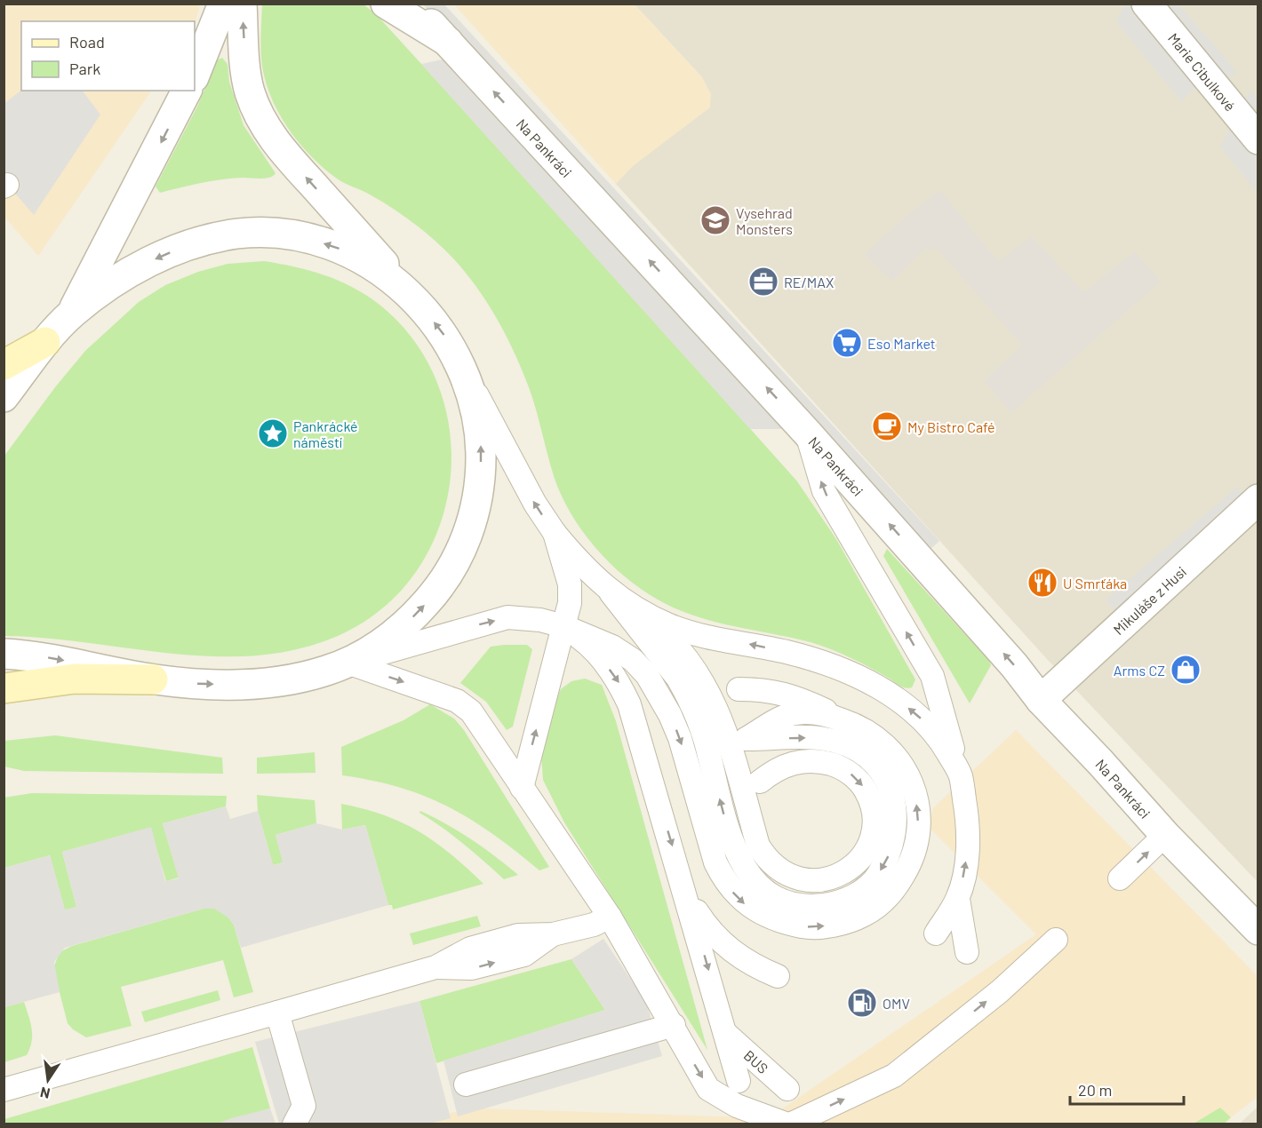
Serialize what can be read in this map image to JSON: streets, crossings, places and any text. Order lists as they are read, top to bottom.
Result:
{
  "streets": {
    "street": ["Marie Cibulkové", "Na Pankráci", "Mikuláše z Husi"],
    "lane": ["BUS"]
  },
  "crossings": [
    ["Na Pankráci", "Mikuláše z Husi"]
  ],
  "one_way": ["Na Pankráci"],
  "places": {
    "school or university": ["Vysehrad Monsters"],
    "office": ["RE/MAX"],
    "supermarket": ["Eso Market"],
    "cafe": ["My Bistro Café"],
    "place": ["Pankrácké náměstí"],
    "restaurant": ["U Smrťáka"],
    "shop": ["Arms CZ"],
    "fuel station": ["OMV"]
  },
  "legend": ["Road", "Park"],
  "scale_bar": "20 m",
  "north": "bottom"
}
